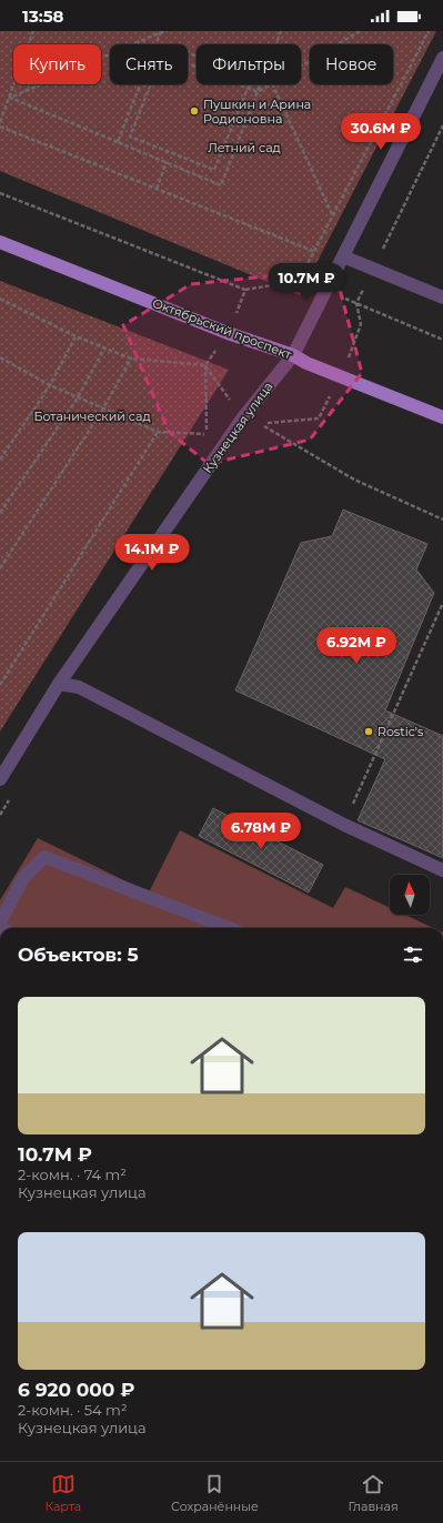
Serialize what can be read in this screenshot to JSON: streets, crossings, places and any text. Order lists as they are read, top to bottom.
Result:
{
  "streets": {
    "main road": ["Октябрьский проспект"],
    "street": ["Кузнецкая улица"]
  },
  "crossings": [
    ["Октябрьский проспект", "Кузнецкая улица"]
  ],
  "parks": ["Летний сад", "Ботанический сад"],
  "places": ["Пушкин и Арина Родионовна", "Rostic's"],
  "north": "top",
  "page": {
    "status": "13:58",
    "chip": [
      "Купить",
      "Снять",
      "Фильтры",
      "Новое"
    ],
    "price": [
      "30.6M ₽",
      "10.7M ₽",
      "14.1M ₽",
      "6.92M ₽",
      "6.78M ₽"
    ],
    "heading": "Объектов: 5",
    "list": [
      {
        "name": "10.7M ₽",
        "note": "2-комн. · 74 m² · Кузнецкая улица"
      },
      {
        "name": "6 920 000 ₽",
        "note": "2-комн. · 54 m² · Кузнецкая улица"
      }
    ],
    "tabs": ["Карта", "Сохранённые", "Главная"]
  }
}
